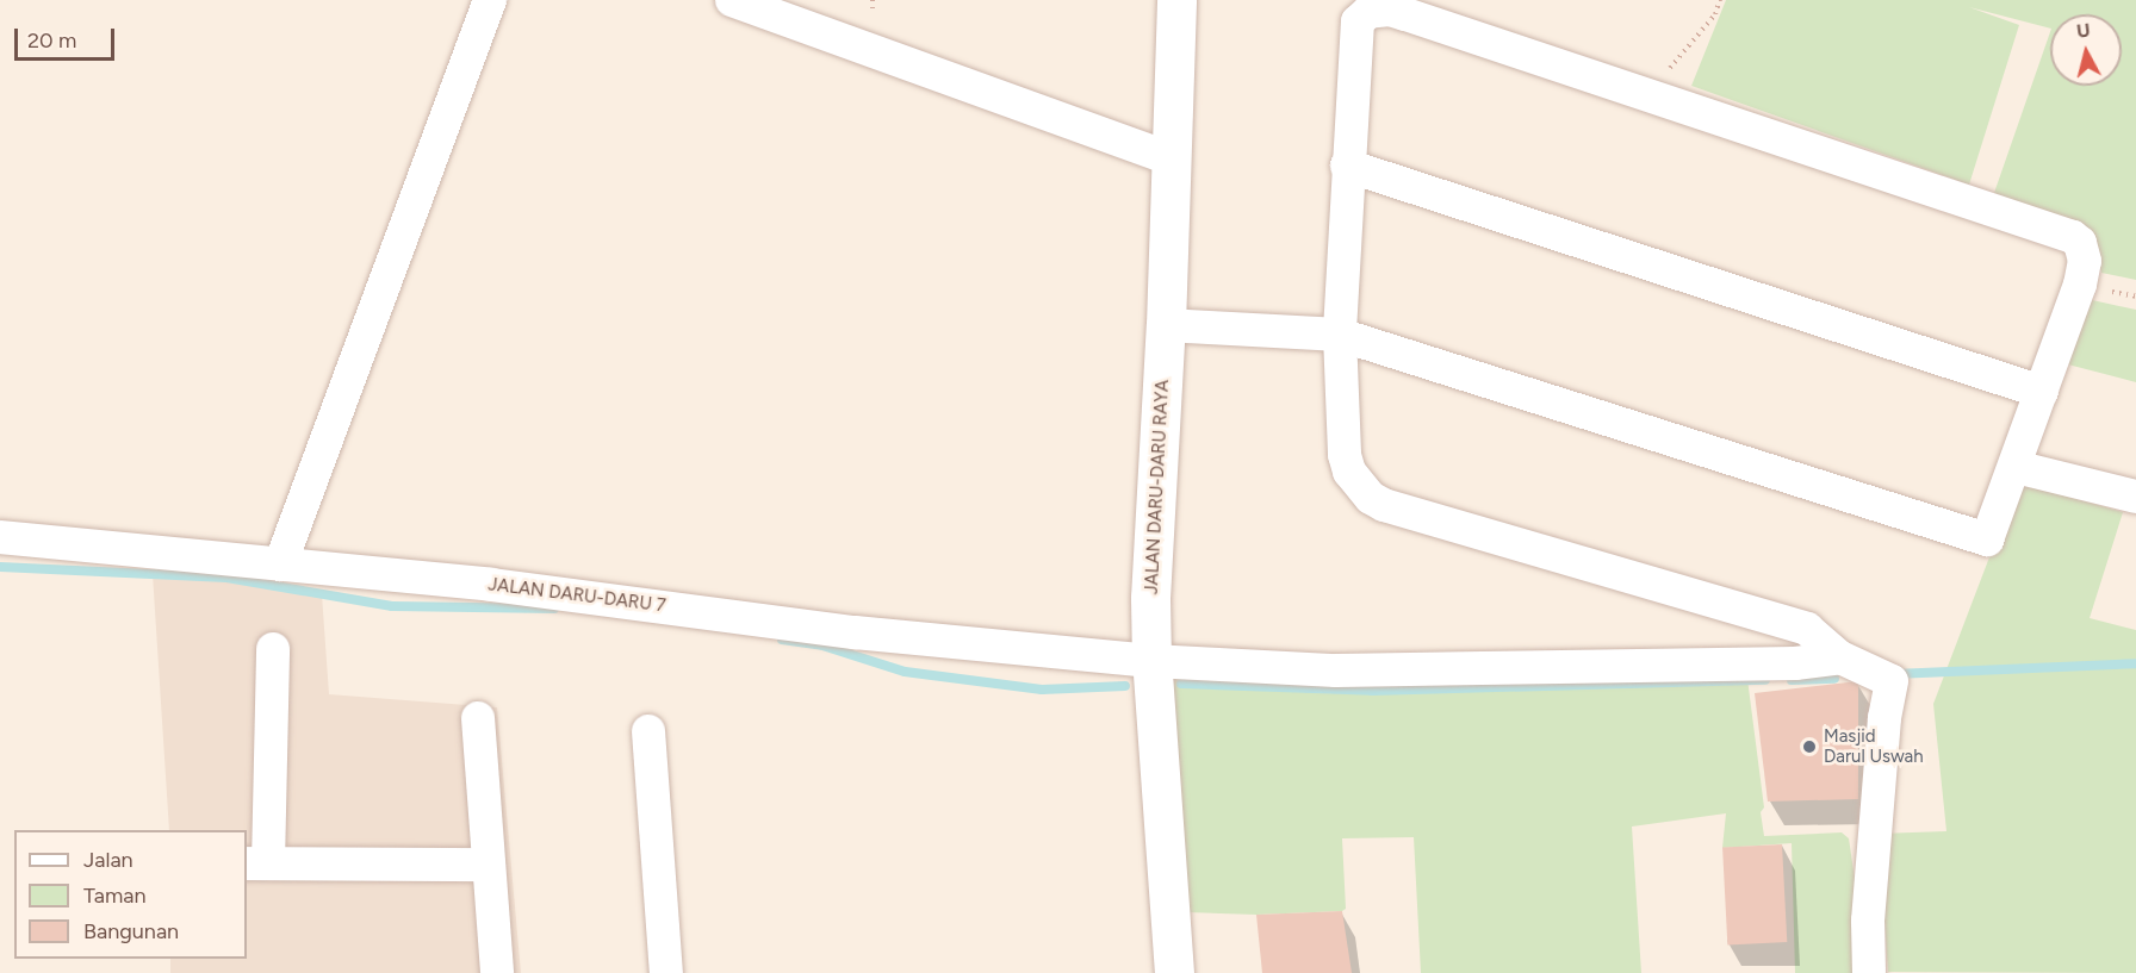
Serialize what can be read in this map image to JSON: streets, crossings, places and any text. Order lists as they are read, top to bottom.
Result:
{
  "streets": {
    "main road": ["JALAN DARU-DARU RAYA"],
    "street": ["JALAN DARU-DARU 7"]
  },
  "crossings": [
    ["JALAN DARU-DARU RAYA", "JALAN DARU-DARU 7"]
  ],
  "places": ["Masjid Darul Uswah"],
  "legend": ["Jalan", "Taman", "Bangunan"],
  "scale_bar": "20 m",
  "north": "top"
}
